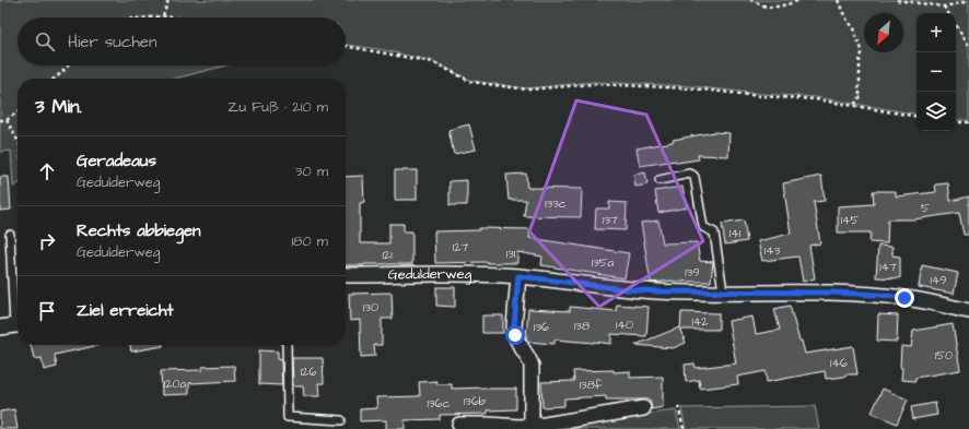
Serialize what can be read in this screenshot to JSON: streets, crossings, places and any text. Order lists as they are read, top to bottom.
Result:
{
  "streets": {
    "street": ["Gedulderweg"]
  },
  "house_numbers": [
    "133c",
    "5",
    "137",
    "145",
    "141",
    "127",
    "143",
    "131",
    "121",
    "135a",
    "147",
    "139",
    "149",
    "130",
    "142",
    "140",
    "138",
    "136",
    "150",
    "146",
    "126",
    "120a",
    "138f",
    "136b",
    "136c"
  ],
  "north": "bottom left",
  "page": {
    "map_buttons": ["+", "−"],
    "search": "Hier suchen",
    "heading": ["3 Min.", "Zu Fuß · 210 m"],
    "list": [
      ["Geradeaus", "Gedulderweg", "30 m"],
      ["Rechts abbiegen", "Gedulderweg", "180 m"],
      "Ziel erreicht"
    ]
  }
}
